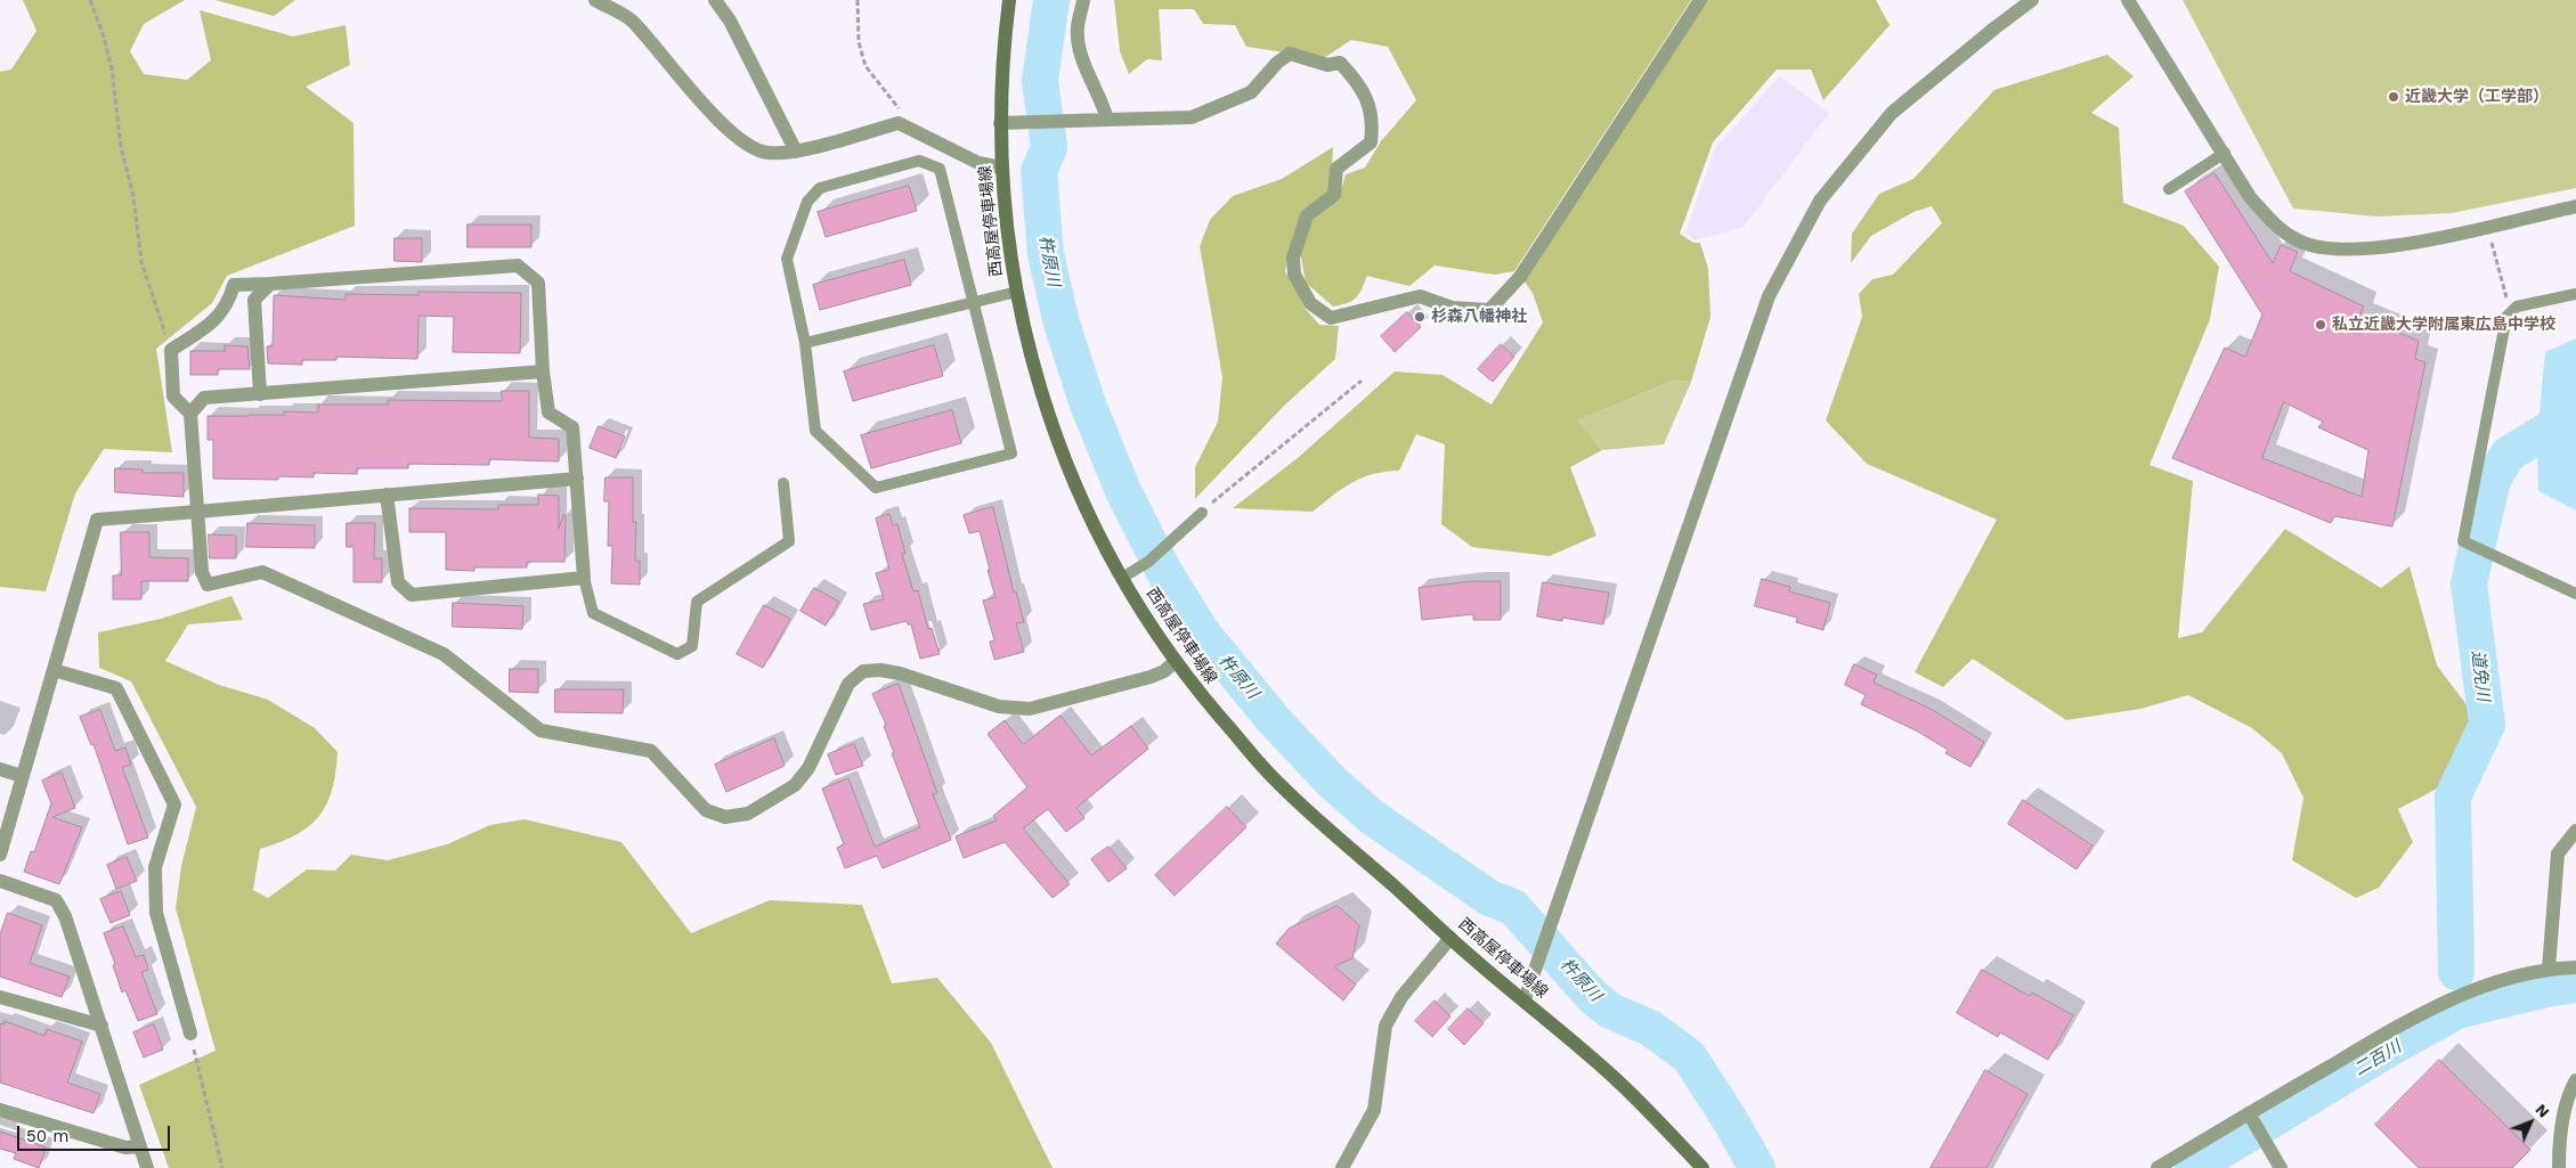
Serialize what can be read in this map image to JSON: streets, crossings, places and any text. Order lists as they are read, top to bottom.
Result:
{
  "streets": {
    "main road": ["西高屋停車場線"]
  },
  "water": ["杵原川", "道免川", "二百川"],
  "places": ["近畿大学（工学部）", "杉森八幡神社", "私立近畿大学附属東広島中学校"],
  "scale_bar": "50 m",
  "north": "top right"
}
